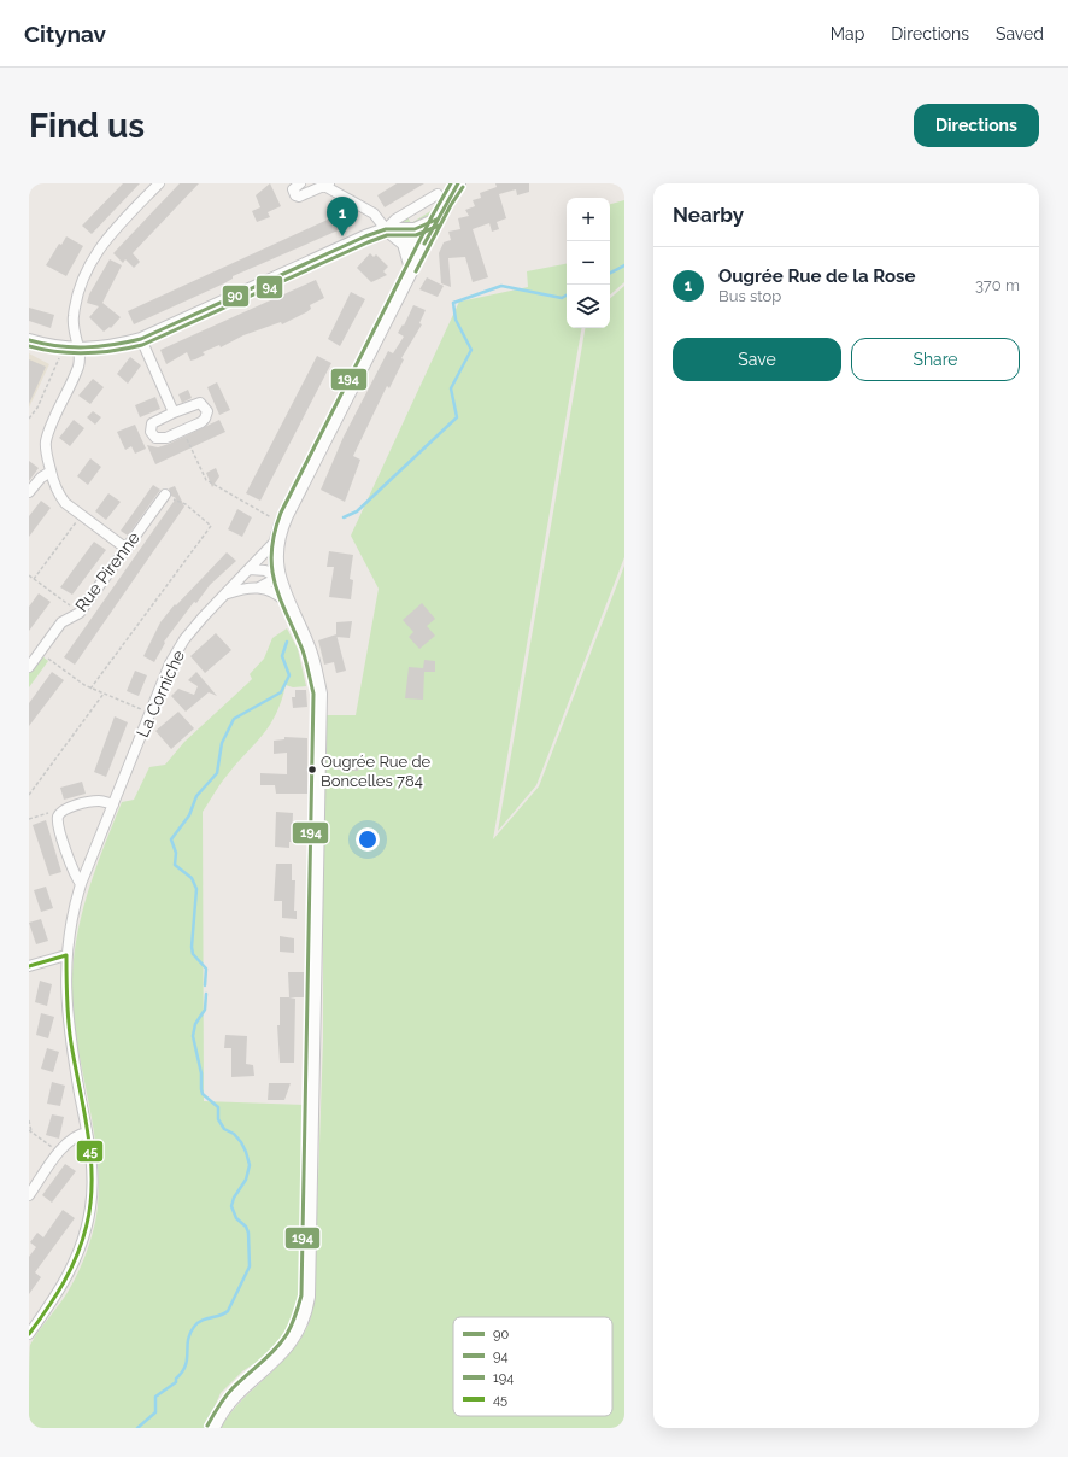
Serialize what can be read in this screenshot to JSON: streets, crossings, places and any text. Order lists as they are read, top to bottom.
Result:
{
  "streets": {
    "street": ["Rue Pirenne", "La Corniche"]
  },
  "places": ["Ougrée Rue de Boncelles 784"],
  "lines": [
    "transit line 90",
    "transit line 194",
    "transit line 94",
    "transit line 45"
  ],
  "legend": [
    "90",
    "94",
    "194",
    "45"
  ],
  "page": {
    "header": "Citynav",
    "nav": ["Map", "Directions", "Saved"],
    "buttons": [
      "Directions",
      ["Save", "Share"]
    ],
    "title": "Find us",
    "heading": "Nearby",
    "pins": "1",
    "map_buttons": ["+", "−"],
    "list": [
      {
        "mark": "1",
        "name": "Ougrée Rue de la Rose",
        "note": "Bus stop",
        "value": "370 m"
      }
    ]
  }
}
